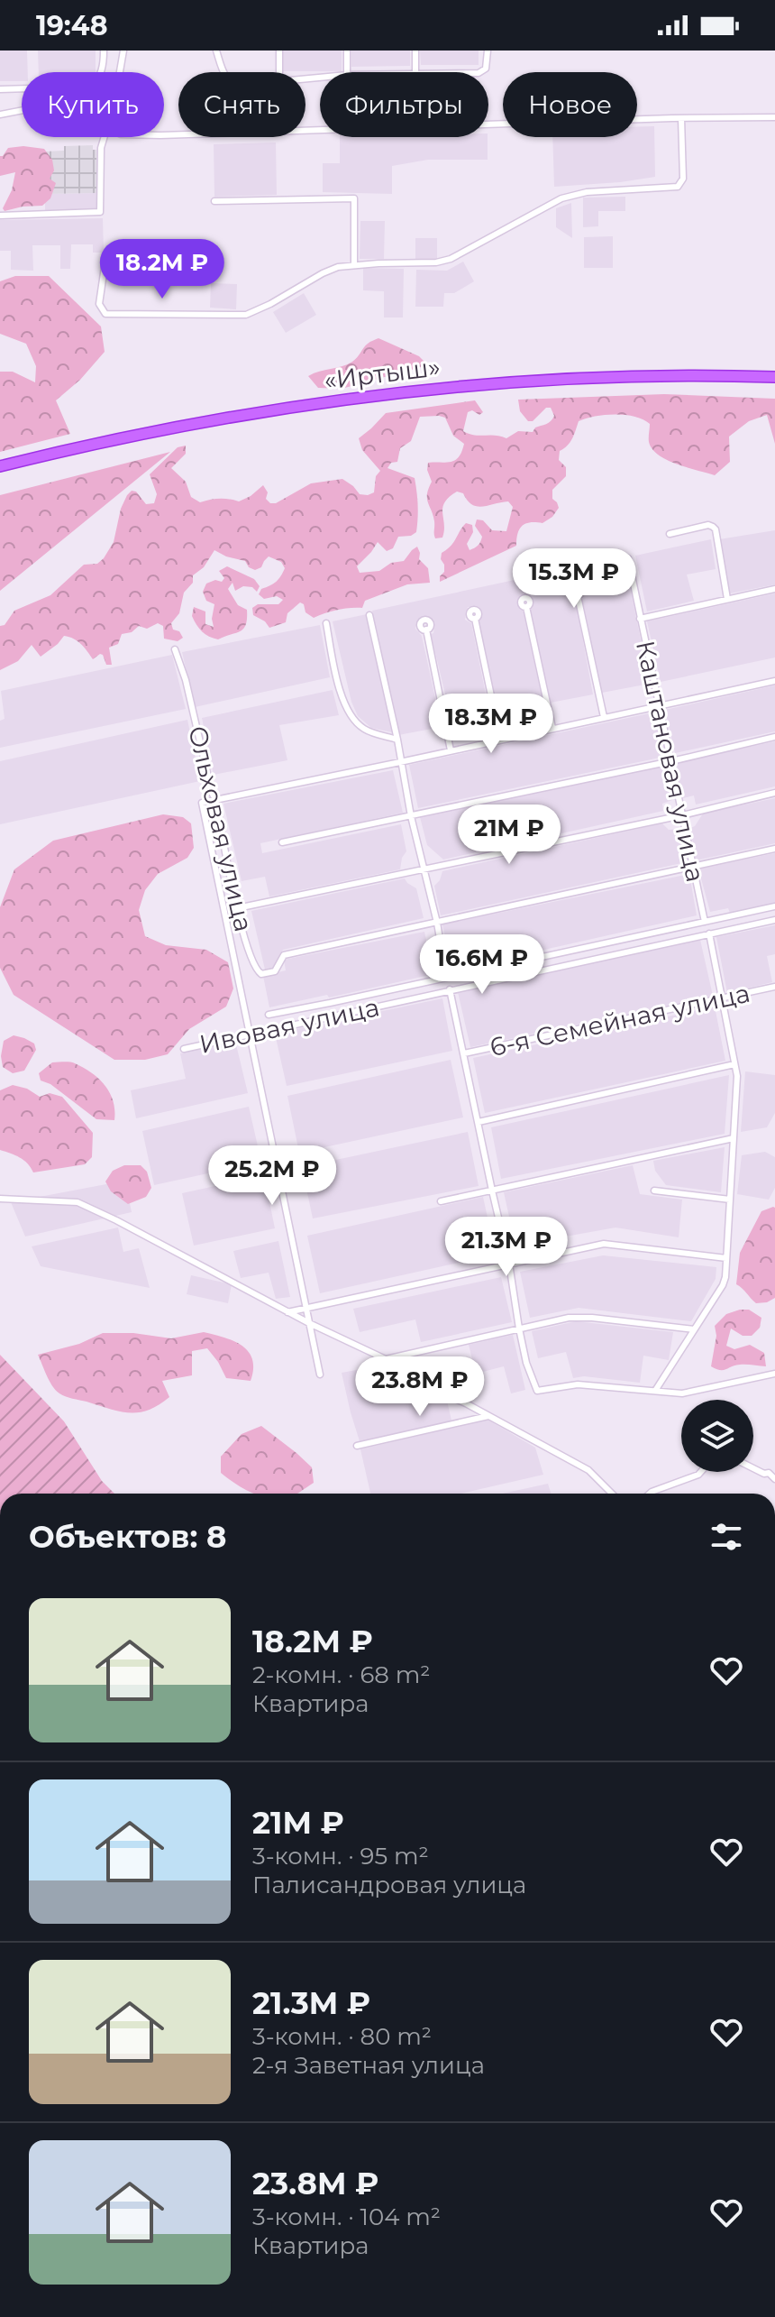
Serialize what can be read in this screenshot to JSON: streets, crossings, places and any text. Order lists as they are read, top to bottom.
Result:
{
  "streets": {
    "highway": ["«Иртыш»"],
    "street": [
      "Каштановая улица",
      "Ольховая улица",
      "6-я Семейная улица",
      "Ивовая улица"
    ]
  },
  "crossings": [
    ["Каштановая улица", "Ивовая улица"]
  ],
  "page": {
    "status": "19:48",
    "chip": [
      "Купить",
      "Снять",
      "Фильтры",
      "Новое"
    ],
    "price": [
      "18.2M ₽",
      "15.3M ₽",
      "18.3M ₽",
      "21M ₽",
      "16.6M ₽",
      "25.2M ₽",
      "21.3M ₽",
      "23.8M ₽"
    ],
    "heading": "Объектов: 8",
    "list": [
      {
        "name": "18.2M ₽",
        "note": "2-комн. · 68 m² · Квартира"
      },
      {
        "name": "21M ₽",
        "note": "3-комн. · 95 m² · Палисандровая улица"
      },
      {
        "name": "21.3M ₽",
        "note": "3-комн. · 80 m² · 2-я Заветная улица"
      },
      {
        "name": "23.8M ₽",
        "note": "3-комн. · 104 m² · Квартира"
      }
    ]
  }
}
